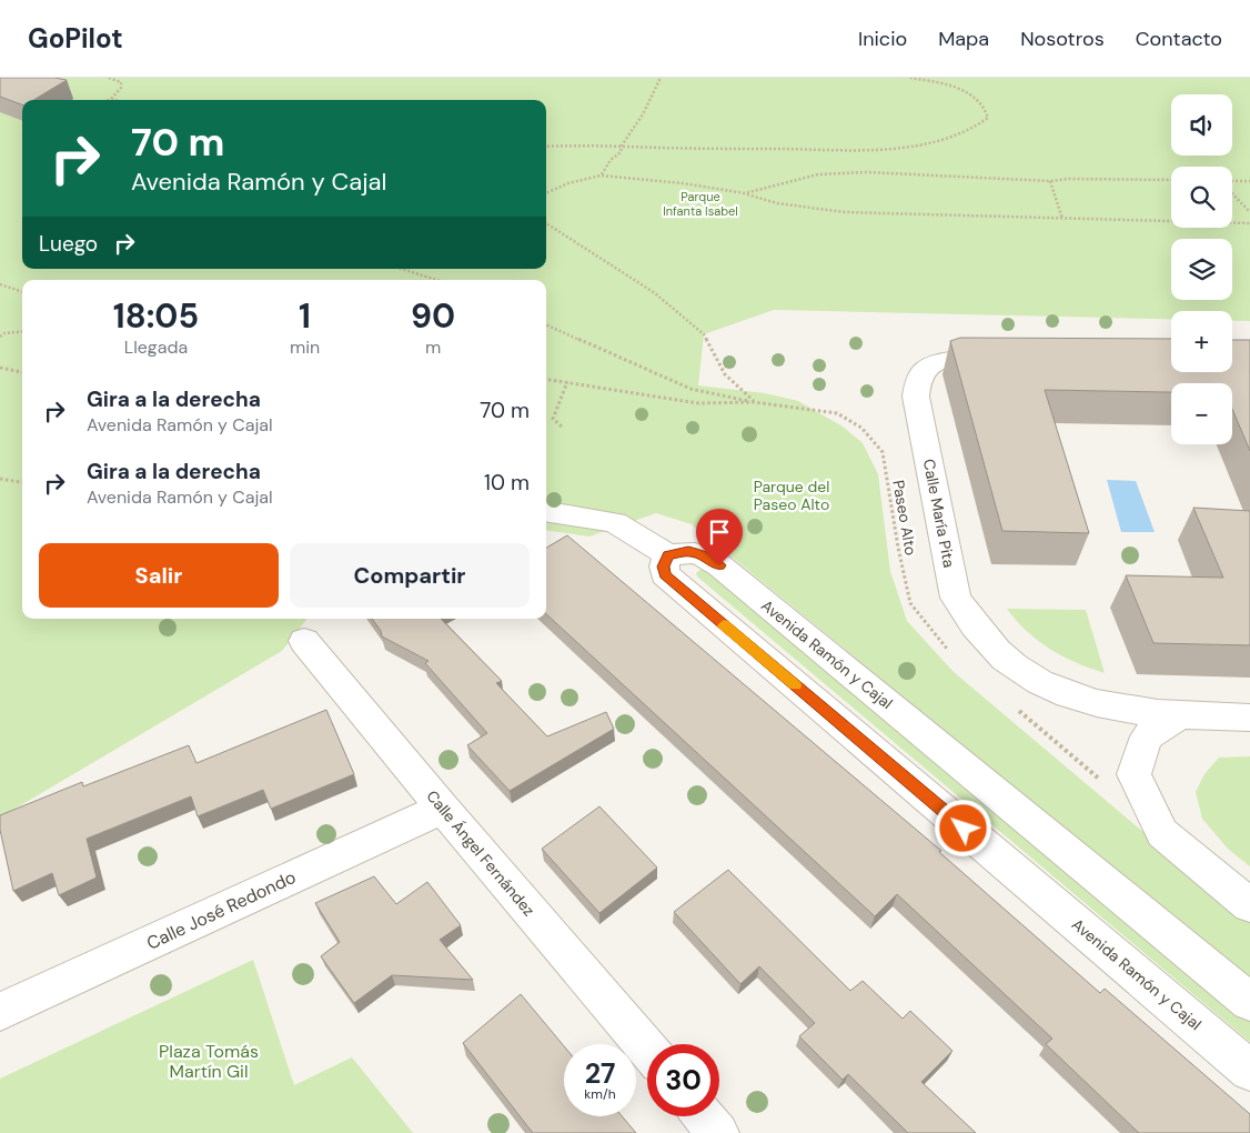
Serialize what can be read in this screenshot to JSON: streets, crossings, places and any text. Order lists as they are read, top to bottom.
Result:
{
  "streets": {
    "street": [
      "Calle María Pita",
      "Avenida Ramón y Cajal",
      "Calle Ángel Fernández",
      "Calle José Redondo"
    ],
    "path": ["Paseo Alto"]
  },
  "crossings": [
    ["Calle Ángel Fernández", "Calle José Redondo"]
  ],
  "parks": ["Parque Infanta Isabel", "Parque del Paseo Alto", "Plaza Tomás Martín Gil"],
  "page": {
    "header": "GoPilot",
    "nav": [
      "Inicio",
      "Mapa",
      "Nosotros",
      "Contacto"
    ],
    "map_buttons": ["+", "−"],
    "turn": ["70 m", "Avenida Ramón y Cajal"],
    "then": "Luego",
    "eta": [
      "18:05",
      "Llegada",
      "1",
      "min",
      "90",
      "m"
    ],
    "list": [
      {
        "name": "Gira a la derecha",
        "note": "Avenida Ramón y Cajal",
        "value": "70 m"
      },
      {
        "name": "Gira a la derecha",
        "note": "Avenida Ramón y Cajal",
        "value": "10 m"
      }
    ],
    "buttons": ["Salir", "Compartir"],
    "speed": "27 km/h",
    "limit": "30"
  }
}
